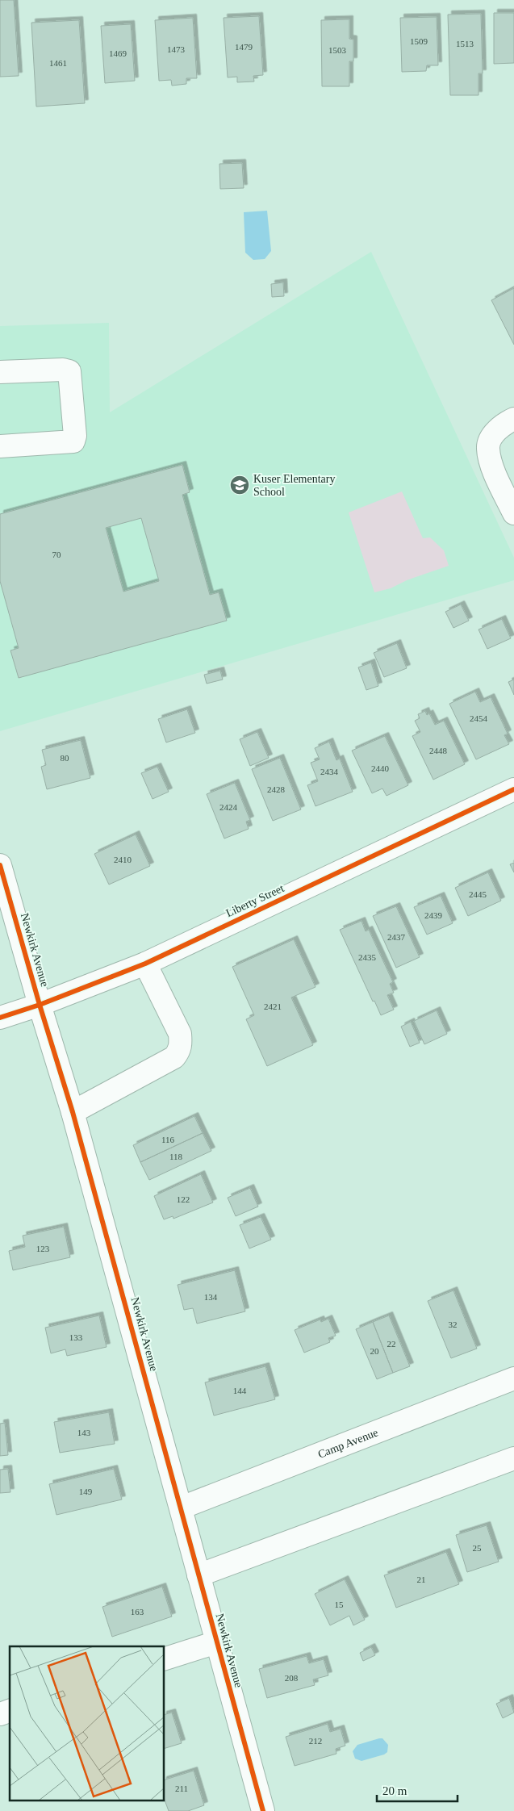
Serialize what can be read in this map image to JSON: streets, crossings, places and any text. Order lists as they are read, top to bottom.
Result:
{
  "streets": {
    "street": ["Liberty Street", "Newkirk Avenue", "Camp Avenue"]
  },
  "crossings": [
    ["Liberty Street", "Newkirk Avenue"],
    ["Newkirk Avenue", "Camp Avenue"]
  ],
  "places": {
    "school or university": ["Kuser Elementary School"]
  },
  "house_numbers": [
    "1509",
    "1513",
    "1479",
    "1473",
    "1503",
    "1469",
    "1461",
    "70",
    "2454",
    "2448",
    "80",
    "2440",
    "2434",
    "2428",
    "2424",
    "2410",
    "2445",
    "2439",
    "2437",
    "2435",
    "2421",
    "116",
    "118",
    "122",
    "123",
    "134",
    "32",
    "133",
    "22",
    "20",
    "144",
    "143",
    "149",
    "25",
    "21",
    "15",
    "163",
    "208",
    "212",
    "211"
  ],
  "scale_bar": "20 m"
}
